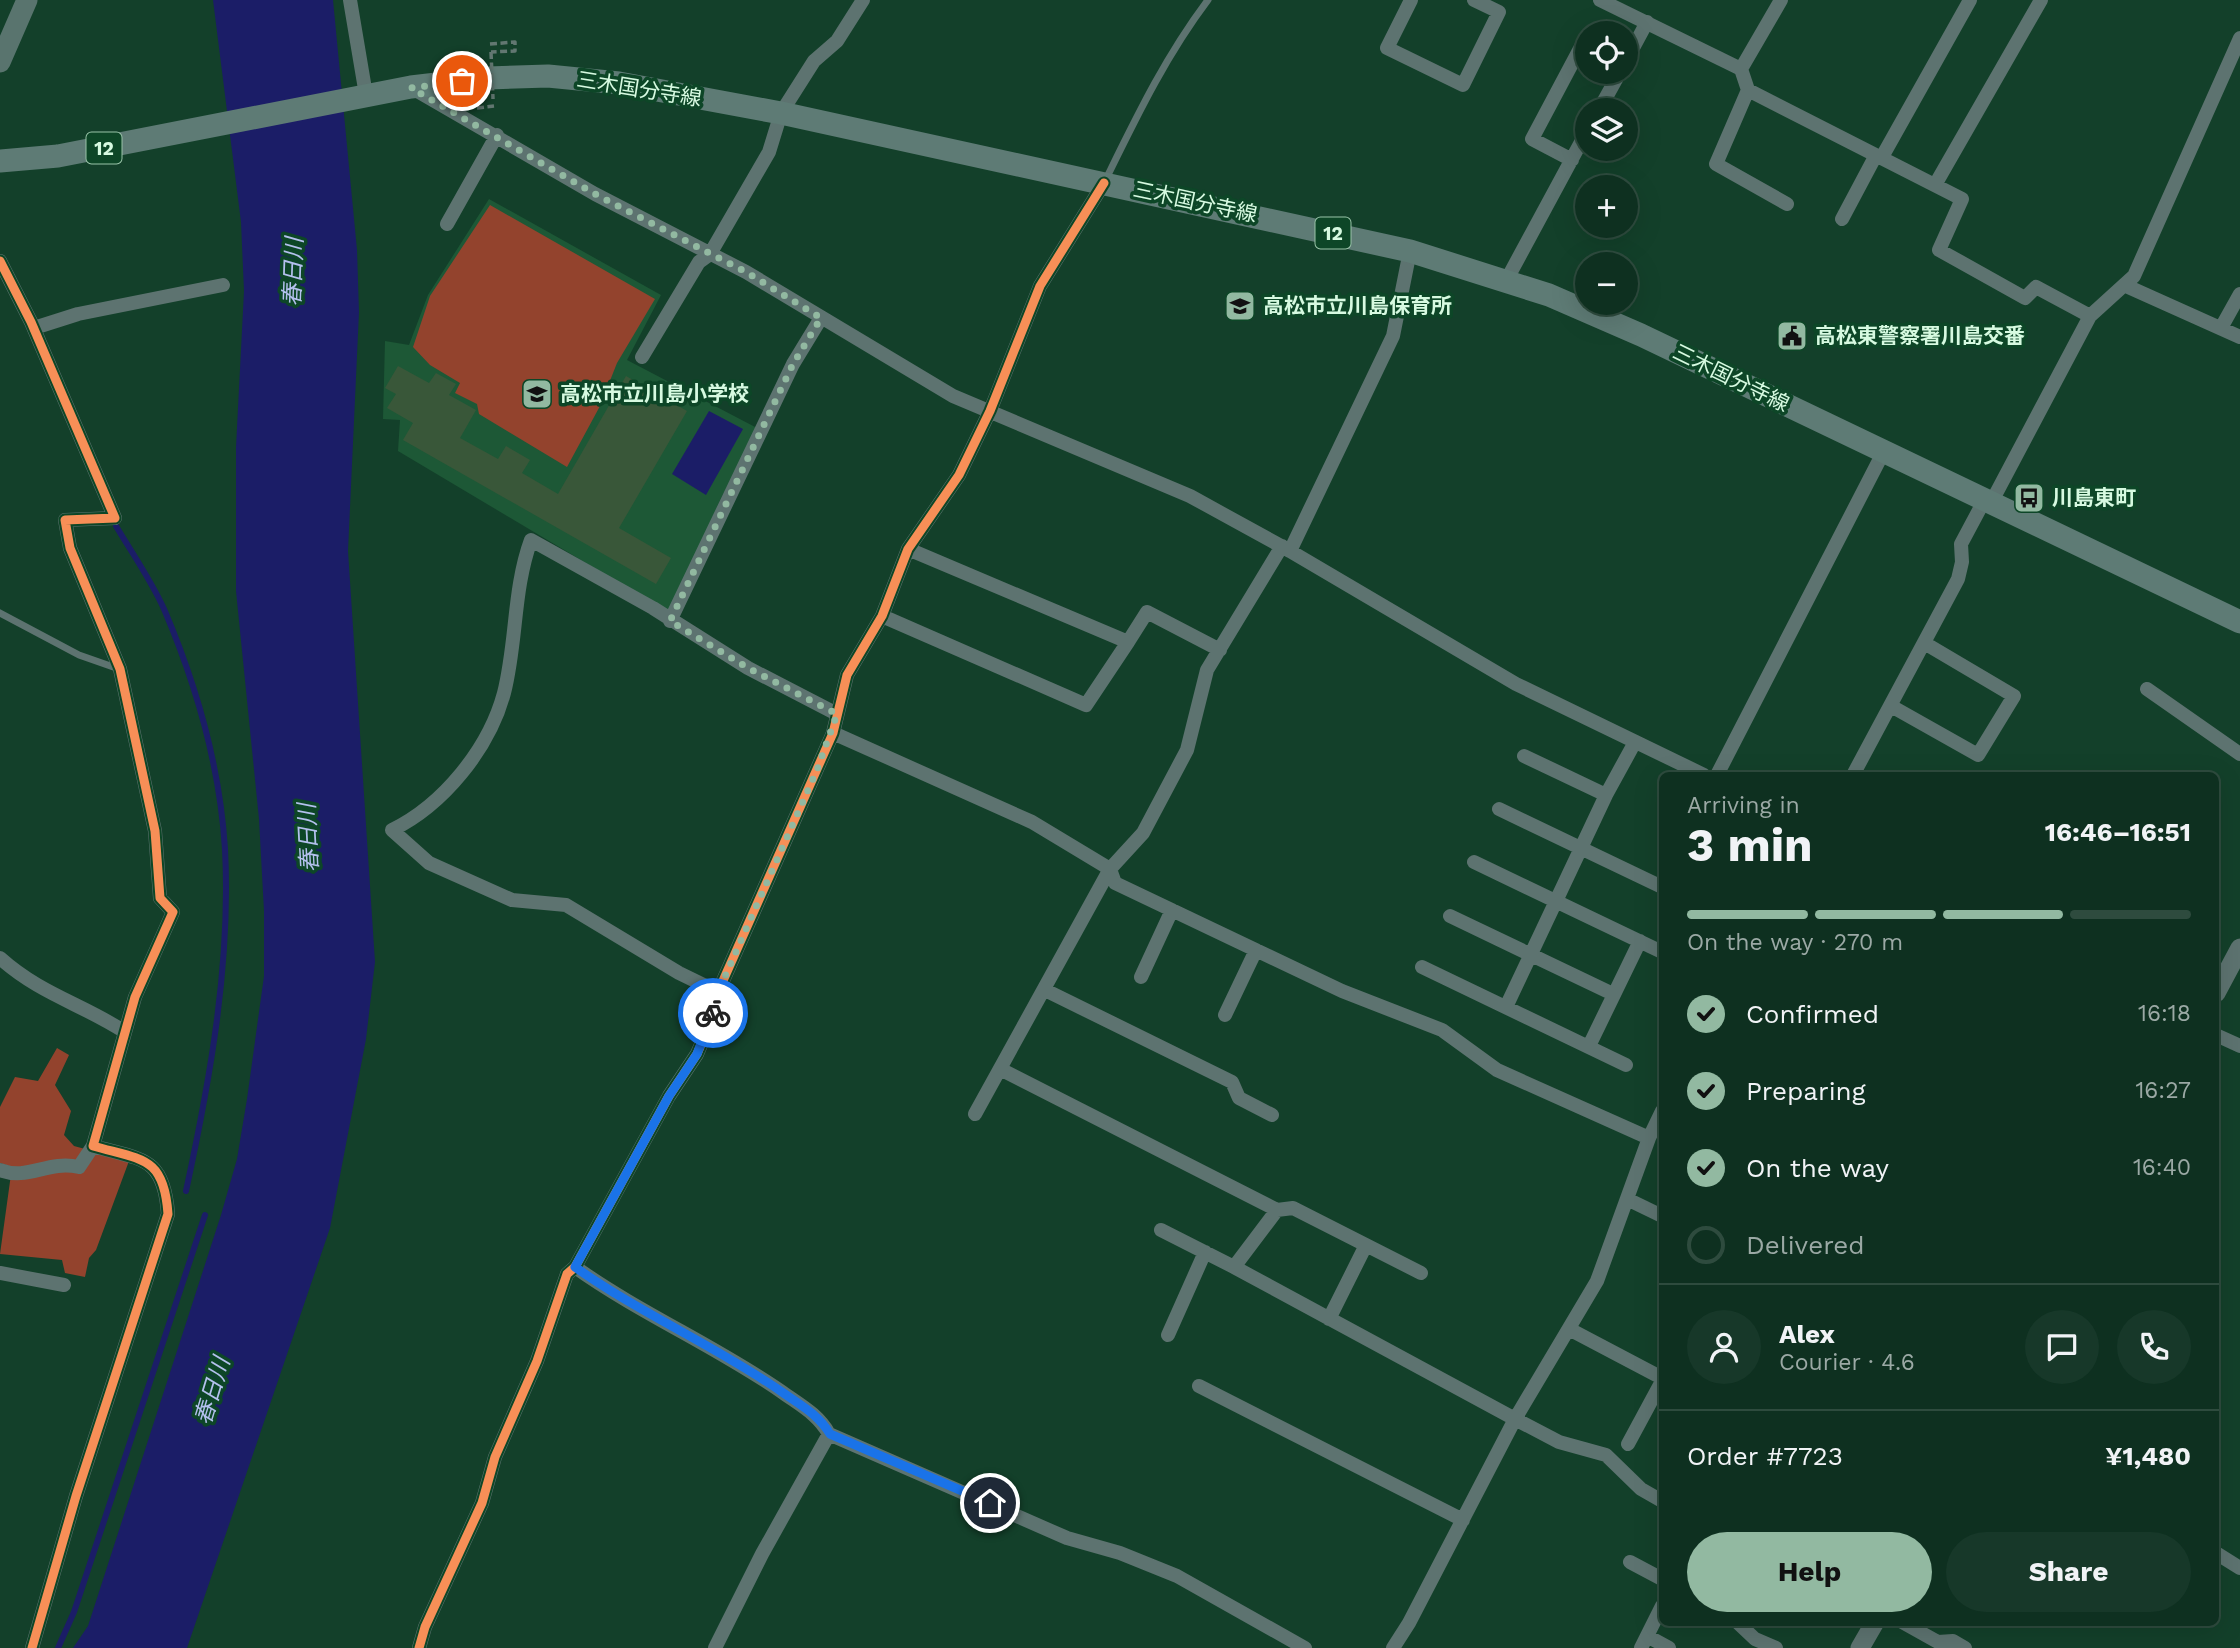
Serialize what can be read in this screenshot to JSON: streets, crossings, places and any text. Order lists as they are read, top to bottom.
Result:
{
  "streets": {
    "main road": ["三木国分寺線", "12"]
  },
  "water": ["春日川"],
  "places": {
    "school or university": ["高松市立川島保育所", "高松市立川島小学校"],
    "public building": ["高松東警察署川島交番"],
    "bus stop": ["川島東町"]
  },
  "page": {
    "map_buttons": ["+", "−"],
    "heading": ["3 min", "Arriving in", "16:46–16:51"],
    "panel": [
      "Alex",
      "Courier · 4.6",
      "Order #7723",
      "¥1,480"
    ],
    "bar": "On the way · 270 m",
    "list": [
      ["Confirmed", "16:18"],
      ["Preparing", "16:27"],
      ["On the way", "16:40"],
      "Delivered"
    ],
    "buttons": ["Help", "Share"]
  }
}
